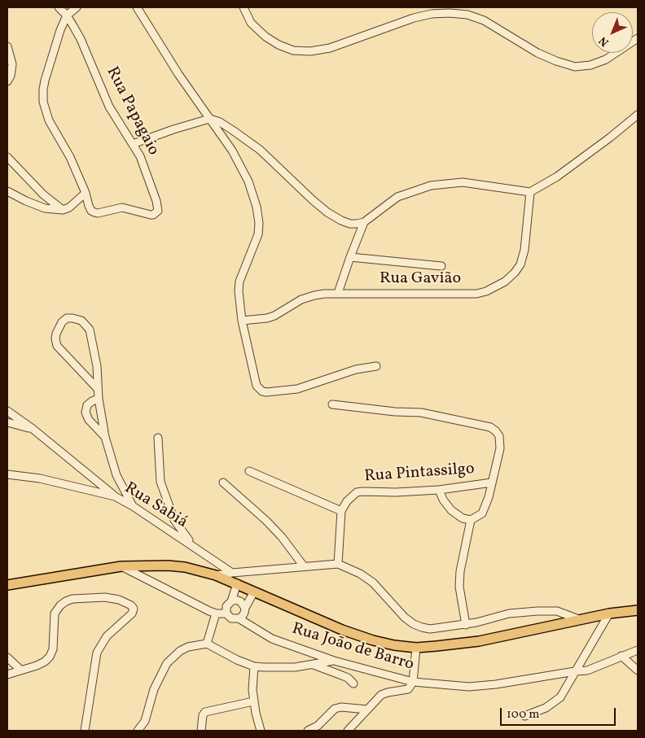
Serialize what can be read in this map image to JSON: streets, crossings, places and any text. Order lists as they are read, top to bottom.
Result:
{
  "streets": {
    "street": [
      "Rua Papagaio",
      "Rua Gavião",
      "Rua Pintassilgo",
      "Rua Sabiá",
      "Rua João de Barro"
    ]
  },
  "scale_bar": "100 m",
  "north": "bottom left"
}
